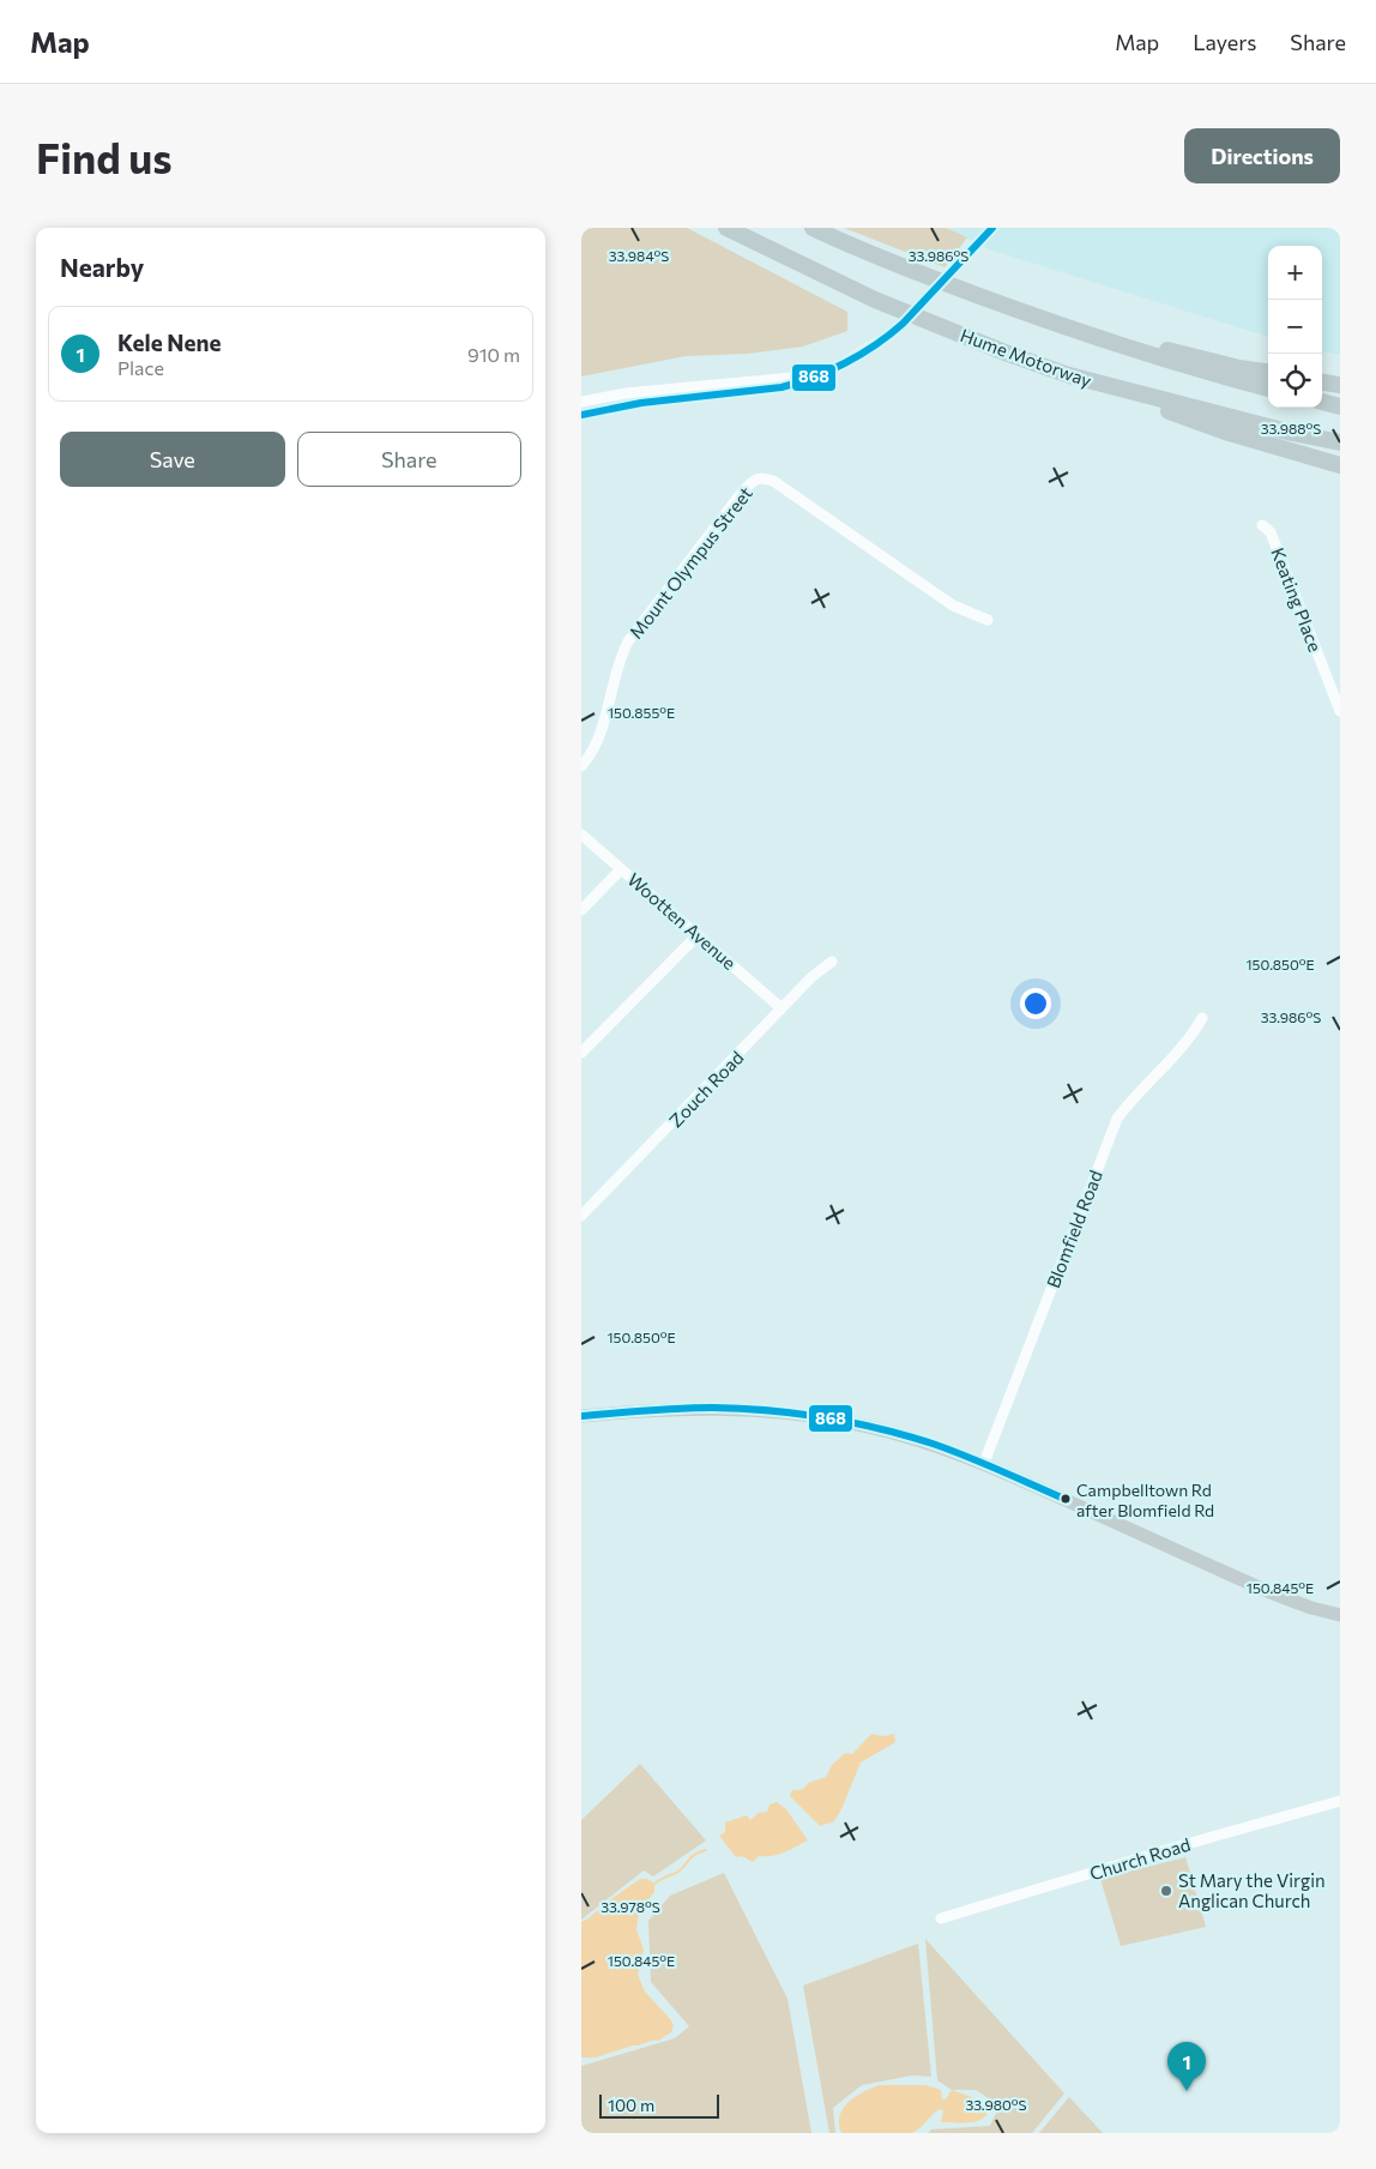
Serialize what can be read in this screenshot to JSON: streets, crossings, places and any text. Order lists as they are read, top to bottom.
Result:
{
  "streets": {
    "highway": ["Hume Motorway"],
    "street": [
      "Mount Olympus Street",
      "Keating Place",
      "Wootten Avenue",
      "Zouch Road",
      "Blomfield Road",
      "Church Road"
    ]
  },
  "crossings": [
    ["Wootten Avenue", "Zouch Road"]
  ],
  "places": ["Campbelltown Rd after Blomfield Rd", "St Mary the Virgin Anglican Church"],
  "lines": ["transit line 868"],
  "scale_bar": "100 m",
  "page": {
    "header": "Map",
    "nav": ["Map", "Layers", "Share"],
    "buttons": [
      "Directions",
      ["Save", "Share"]
    ],
    "title": "Find us",
    "heading": "Nearby",
    "map_buttons": ["+", "−"],
    "list": [
      {
        "mark": "1",
        "name": "Kele Nene",
        "note": "Place",
        "value": "910 m"
      }
    ],
    "pins": "1",
    "scale": "100 m"
  },
  "coordinates": [
    "33.984°S",
    "33.986°S",
    "33.988°S",
    "150.855°E",
    "150.850°E",
    "150.845°E",
    "33.978°S",
    "33.980°S"
  ]
}
